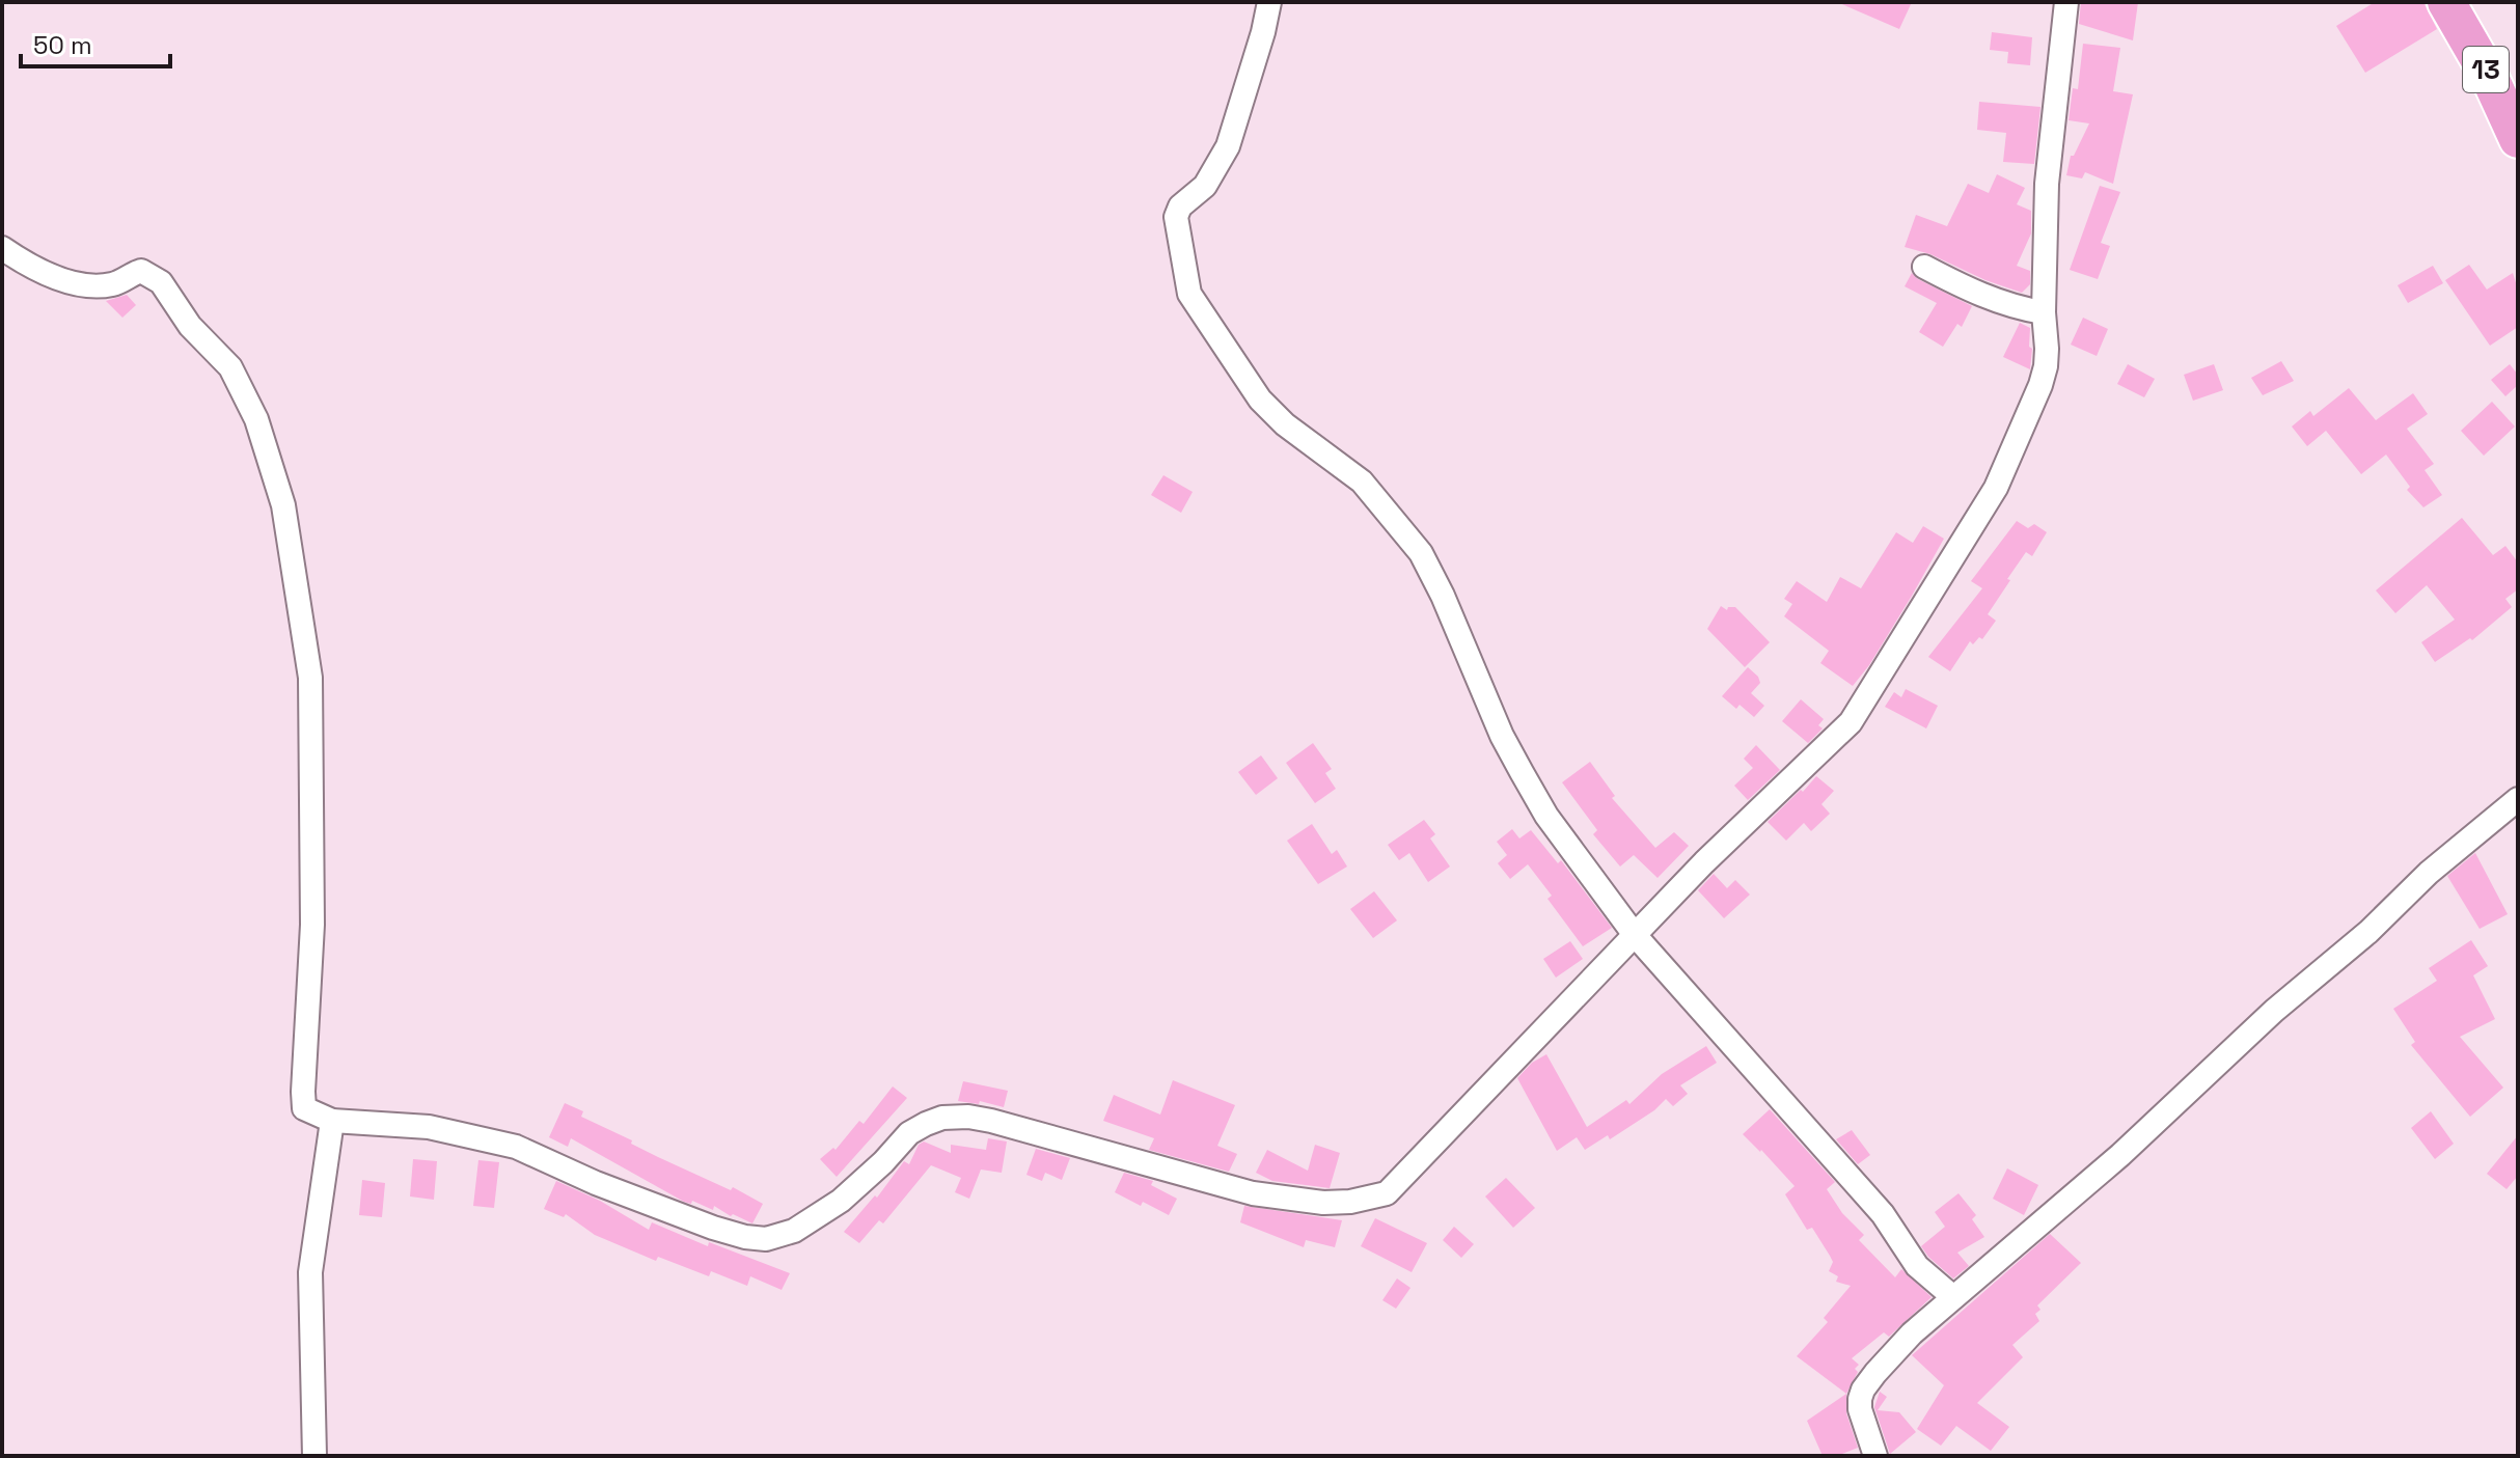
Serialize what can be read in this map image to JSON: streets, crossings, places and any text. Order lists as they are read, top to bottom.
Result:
{
  "streets": {
    "highway": ["13"]
  },
  "scale_bar": "50 m"
}
